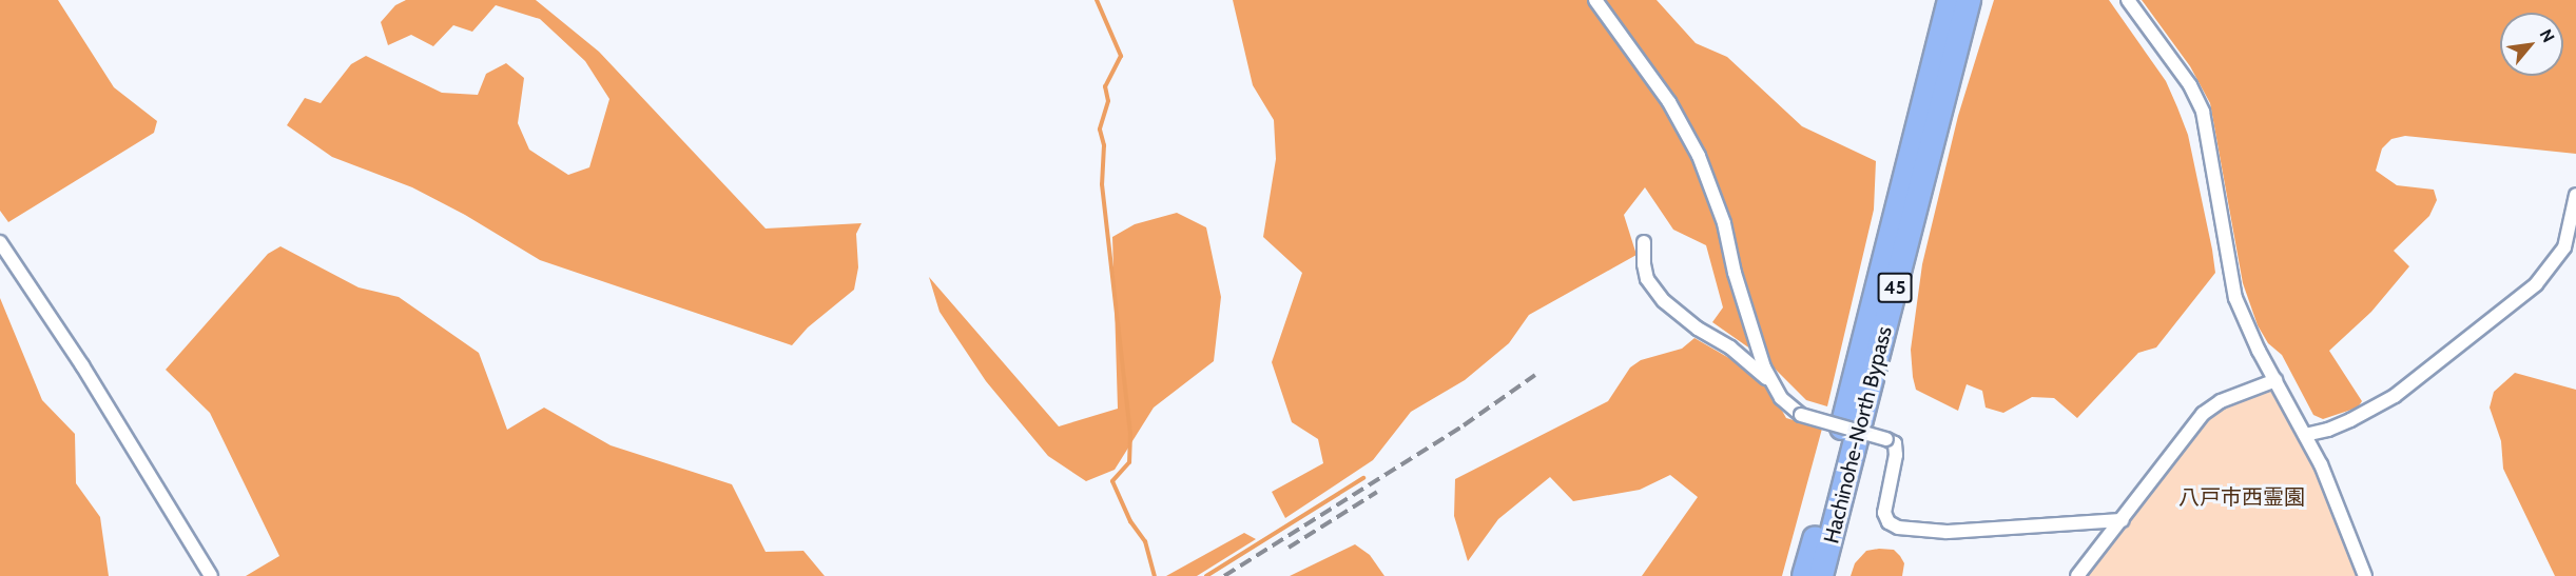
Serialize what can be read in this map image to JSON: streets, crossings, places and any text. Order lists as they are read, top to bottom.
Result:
{
  "streets": {
    "highway": ["45", "Hachinohe-North Bypass"]
  },
  "parks": ["八戸市西霊園"],
  "north": "top right"
}
